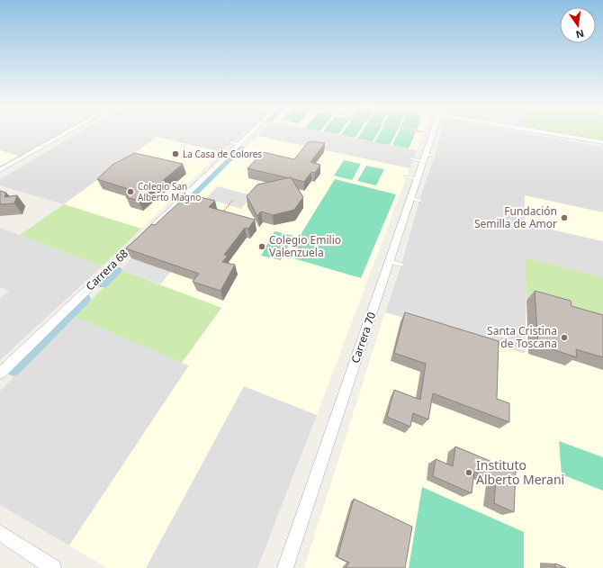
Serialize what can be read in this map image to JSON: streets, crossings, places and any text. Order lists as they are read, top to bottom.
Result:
{
  "streets": {
    "street": ["Carrera 68", "Carrera 70"]
  },
  "places": [
    "La Casa de Colores",
    "Colegio San Alberto Magno",
    "Fundación Semilla de Amor",
    "Colegio Emilio Valenzuela",
    "Santa Cristina de Toscana",
    "Instituto Alberto Merani"
  ],
  "north": "bottom"
}
